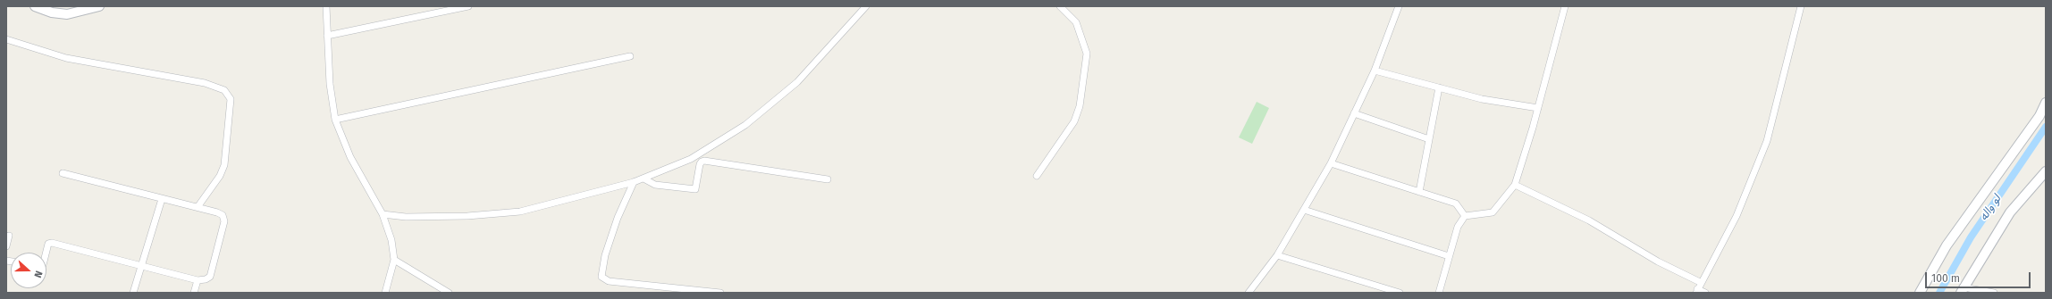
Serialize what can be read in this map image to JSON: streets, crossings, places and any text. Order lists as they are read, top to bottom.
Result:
{
  "water": ["لو واله"],
  "scale_bar": "100 m",
  "north": "right"
}
